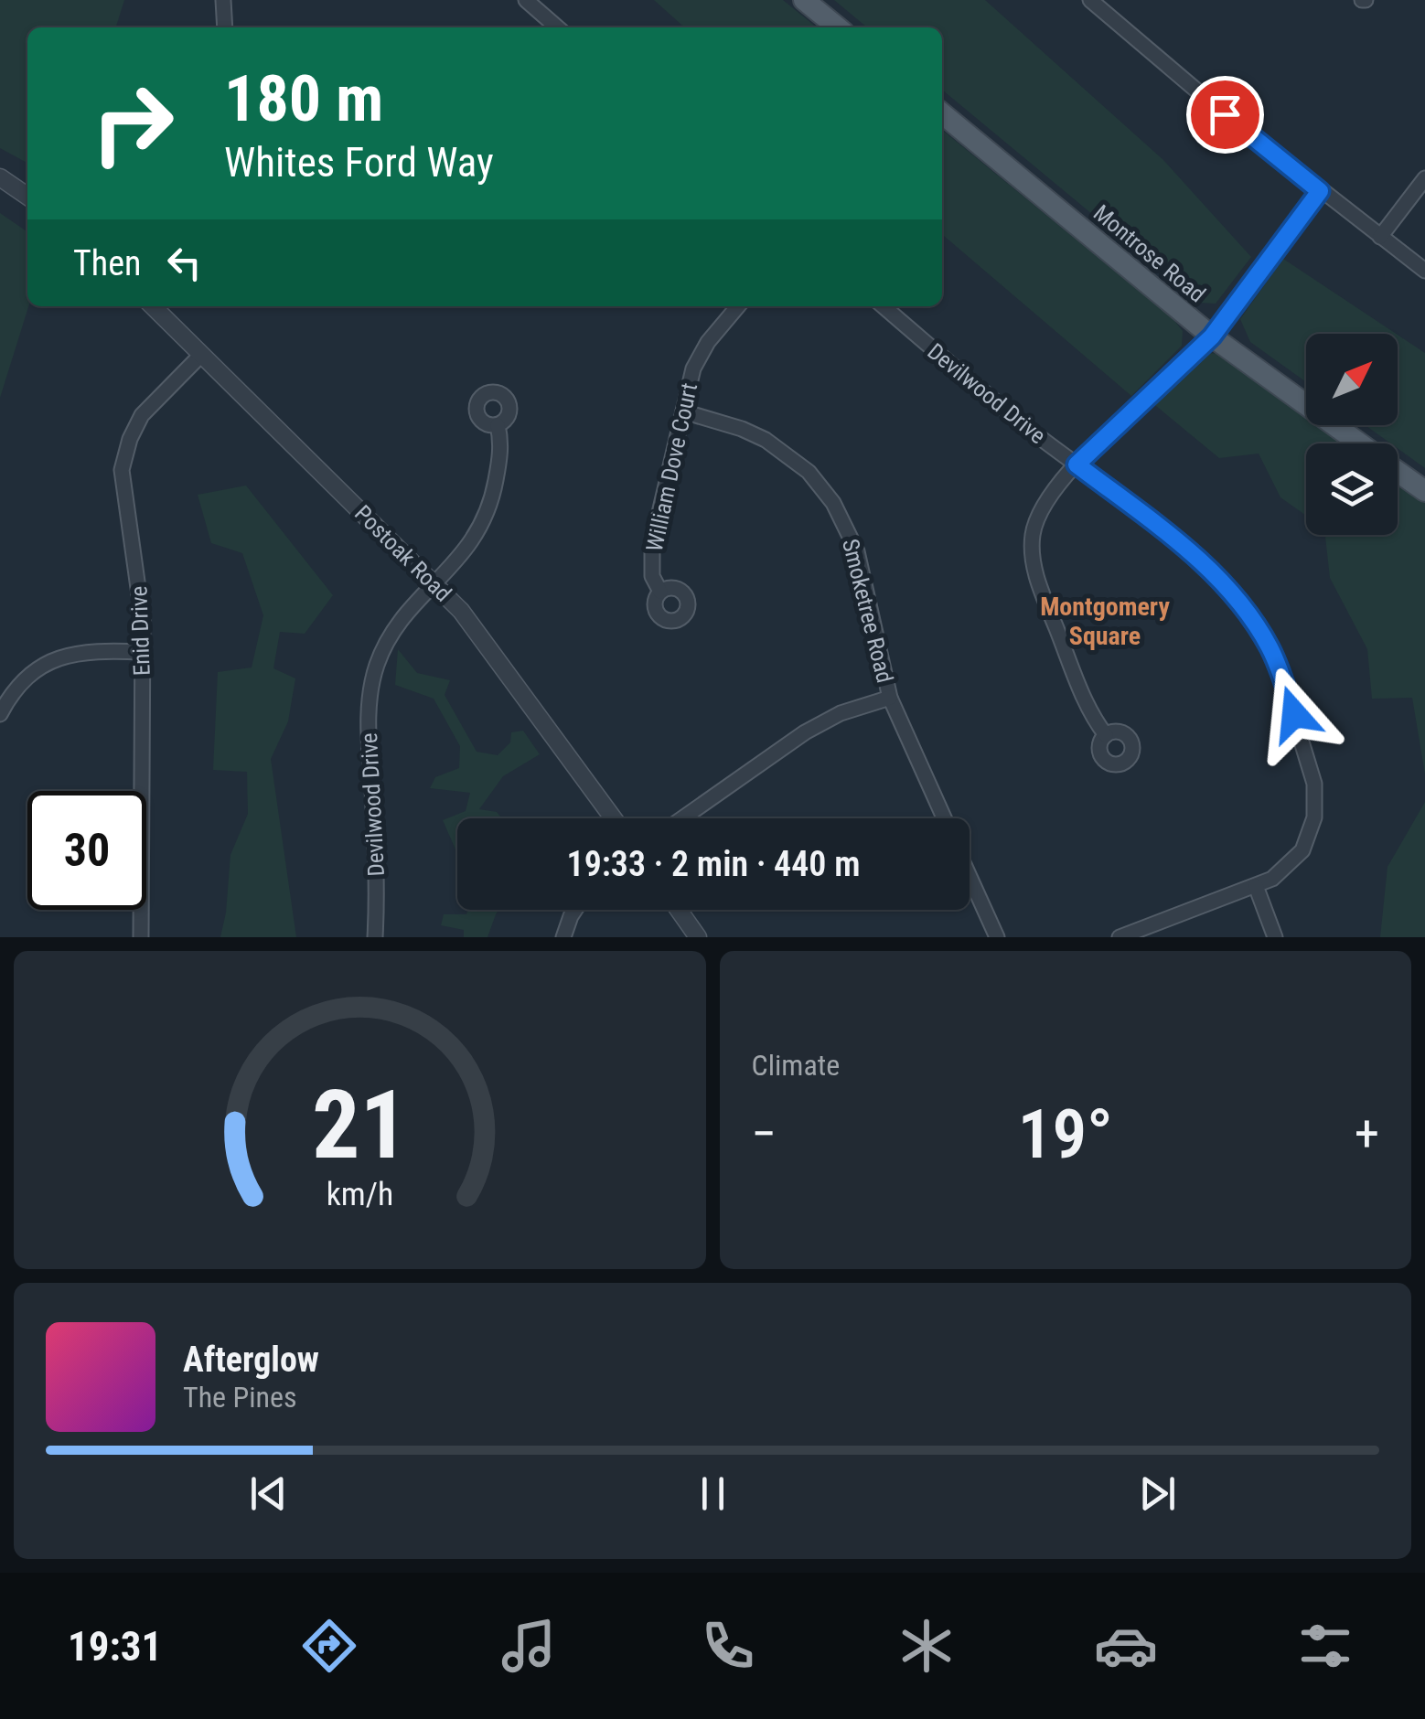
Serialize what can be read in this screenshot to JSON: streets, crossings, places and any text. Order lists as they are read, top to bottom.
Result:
{
  "streets": {
    "main road": ["Montrose Road"],
    "street": [
      "Devilwood Drive",
      "William Dove Court",
      "Postoak Road",
      "Smoketree Road",
      "Enid Drive"
    ]
  },
  "crossings": [
    ["Devilwood Drive", "Postoak Road"],
    ["William Dove Court", "Smoketree Road"],
    ["Postoak Road", "Enid Drive"]
  ],
  "districts": ["Montgomery Square"],
  "north": "top right",
  "page": {
    "turn": ["180 m", "Whites Ford Way"],
    "then": "Then",
    "limit": "30",
    "trip": "19:33 · 2 min · 440 m",
    "tile": "Climate",
    "heat": ["−", "19°", "+"],
    "song": ["Afterglow", "The Pines"],
    "tabs": "19:31",
    "gauge": ["21", "km/h"]
  }
}
